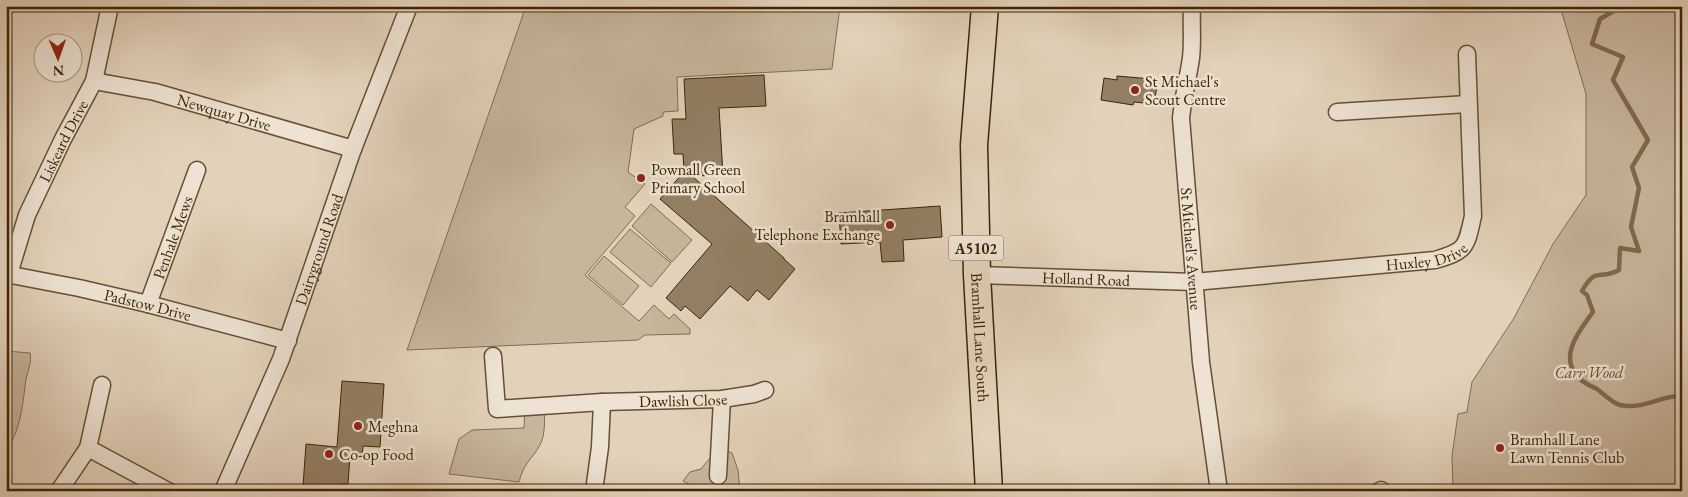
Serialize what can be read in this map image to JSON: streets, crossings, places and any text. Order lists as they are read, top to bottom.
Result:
{
  "streets": {
    "main road": ["A5102", "Bramhall Lane South"],
    "street": [
      "Newquay Drive",
      "Liskeard Drive",
      "Penhale Mews",
      "St Michael's Avenue",
      "Dairyground Road",
      "Huxley Drive",
      "Holland Road",
      "Padstow Drive",
      "Dawlish Close"
    ]
  },
  "crossings": [
    ["Newquay Drive", "Liskeard Drive"],
    ["Newquay Drive", "Dairyground Road"],
    ["Liskeard Drive", "Padstow Drive"],
    ["Penhale Mews", "Padstow Drive"],
    ["St Michael's Avenue", "Huxley Drive"],
    ["St Michael's Avenue", "Holland Road"],
    ["Dairyground Road", "Padstow Drive"],
    ["Huxley Drive", "Holland Road"],
    ["Holland Road", "Bramhall Lane South"]
  ],
  "parks": ["Carr Wood"],
  "places": [
    "St Michael's Scout Centre",
    "Pownall Green Primary School",
    "Bramhall Telephone Exchange",
    "Meghna",
    "Bramhall Lane Lawn Tennis Club",
    "Co-op Food"
  ],
  "north": "bottom"
}
